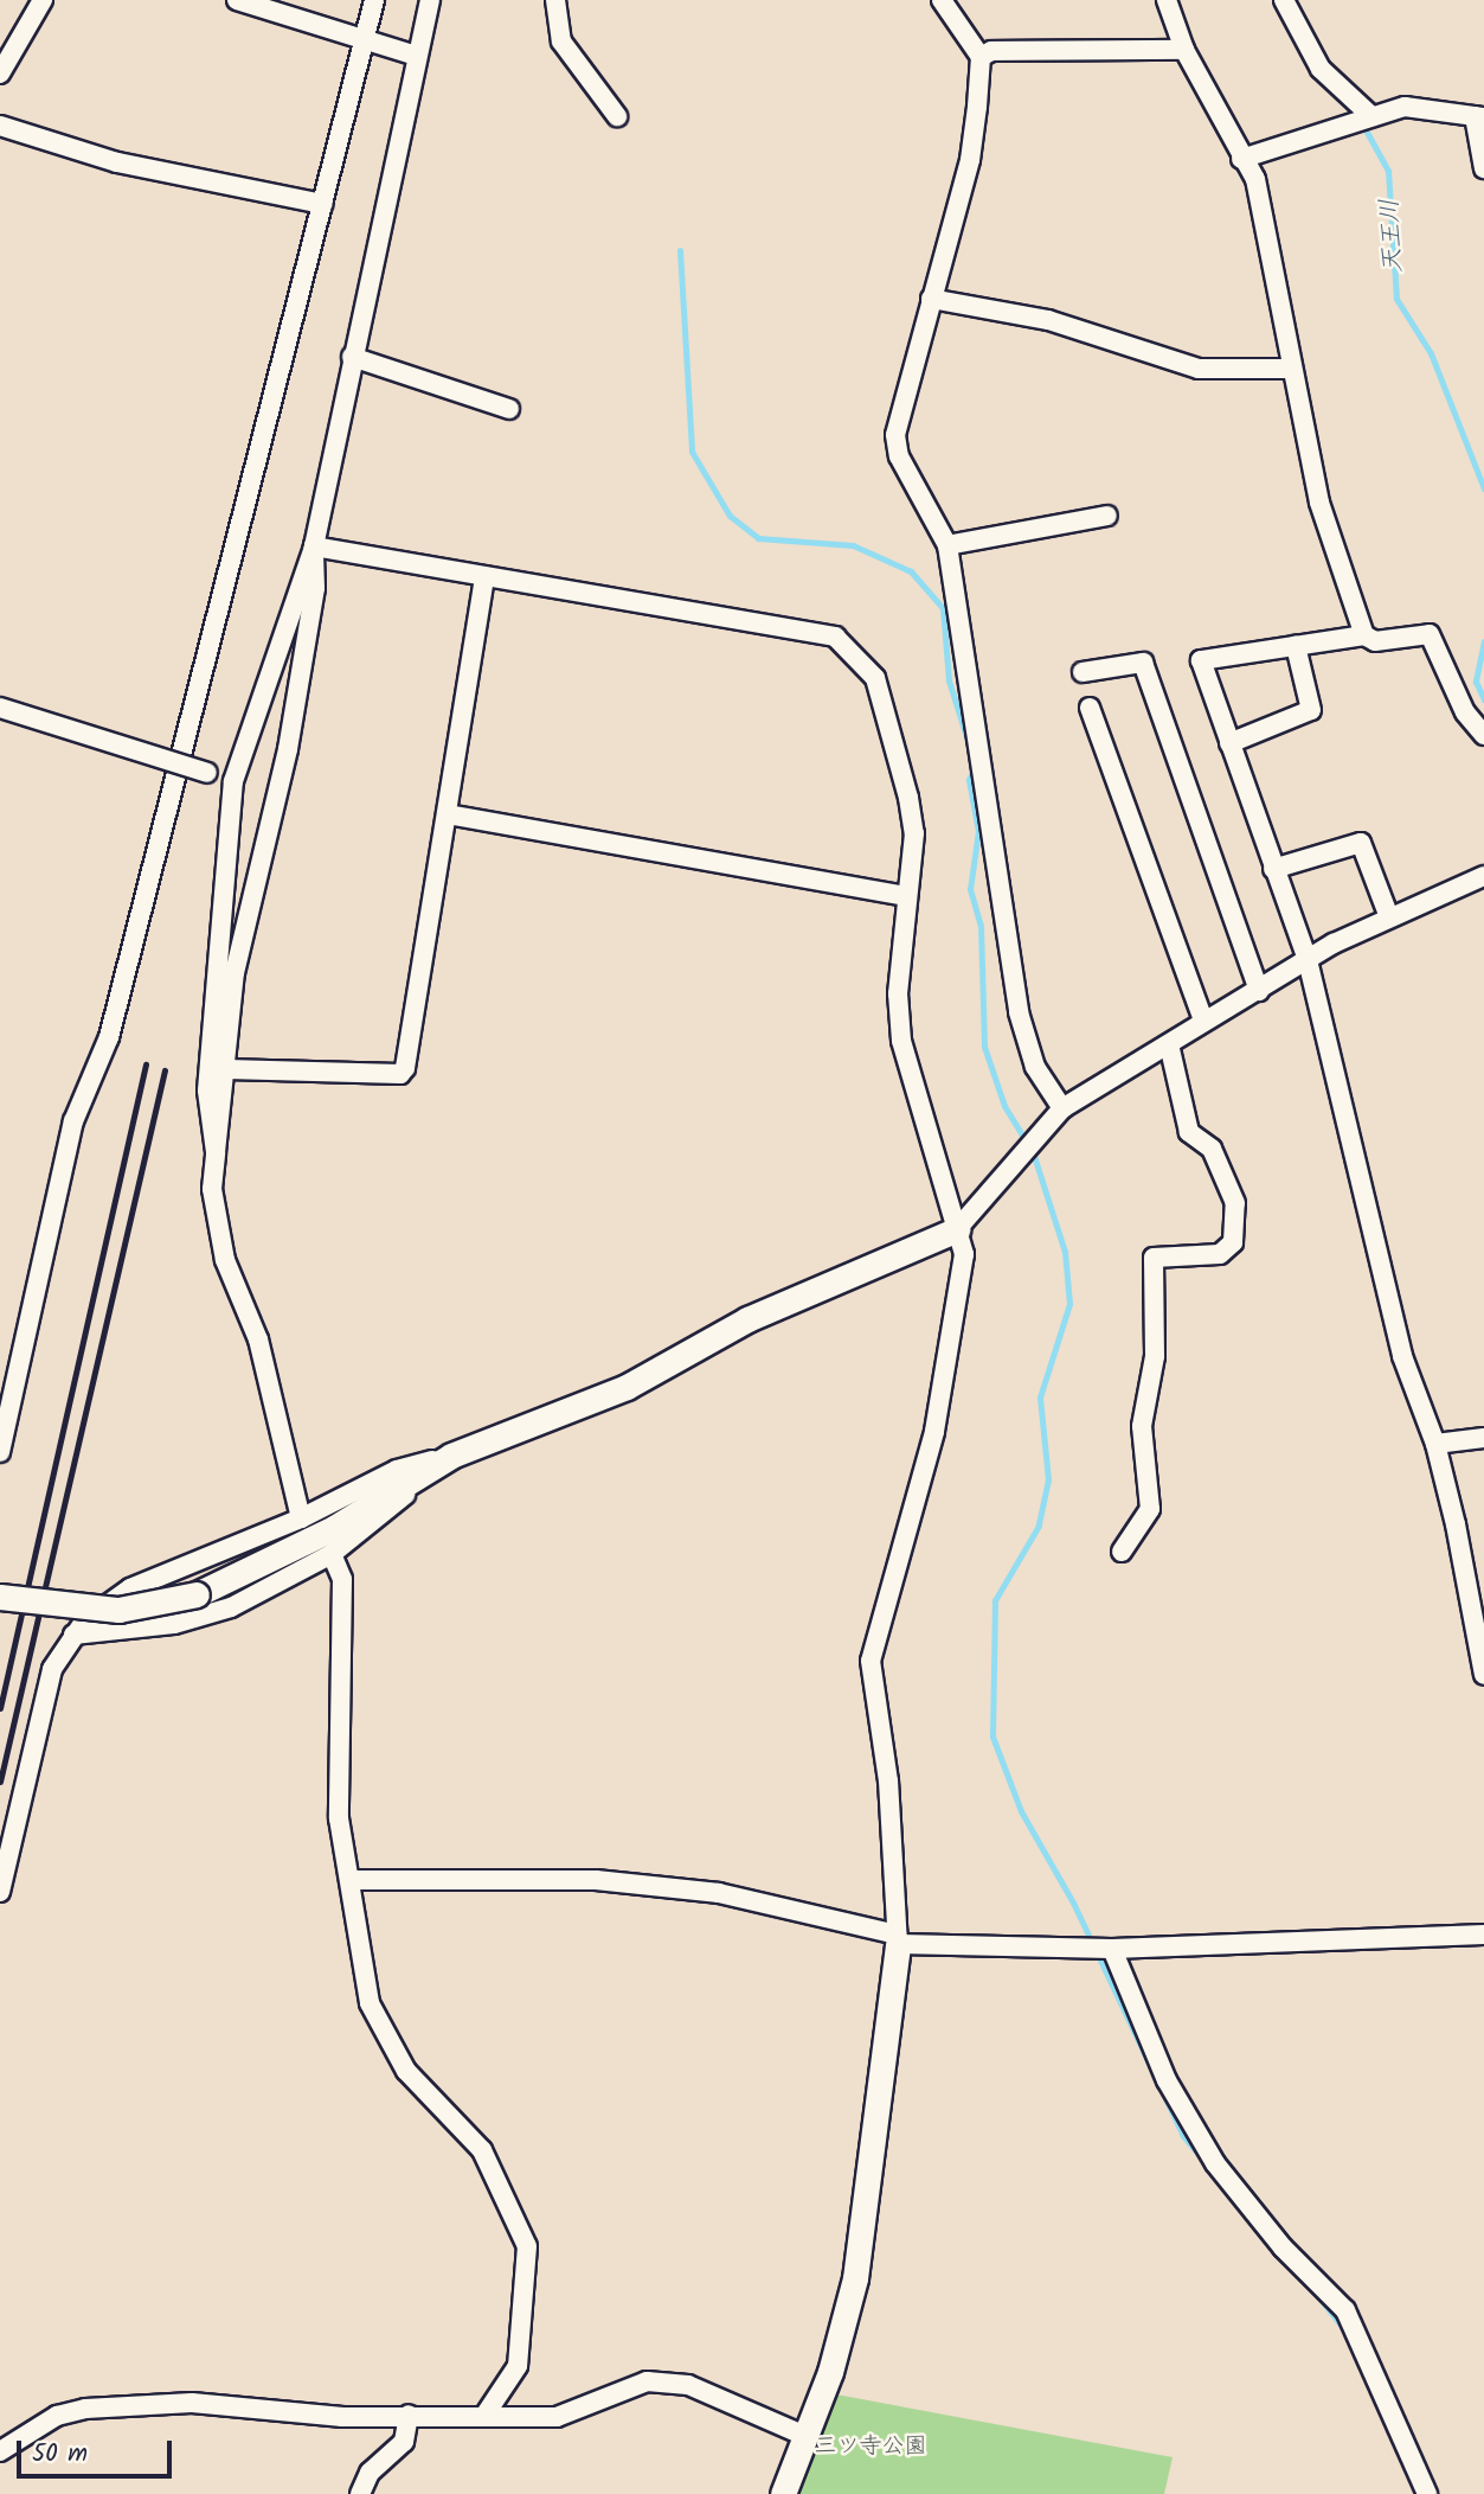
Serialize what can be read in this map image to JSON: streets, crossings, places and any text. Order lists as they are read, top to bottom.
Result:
{
  "water": ["天王川"],
  "parks": ["三ツ寺公園"],
  "scale_bar": "50 m"
}
